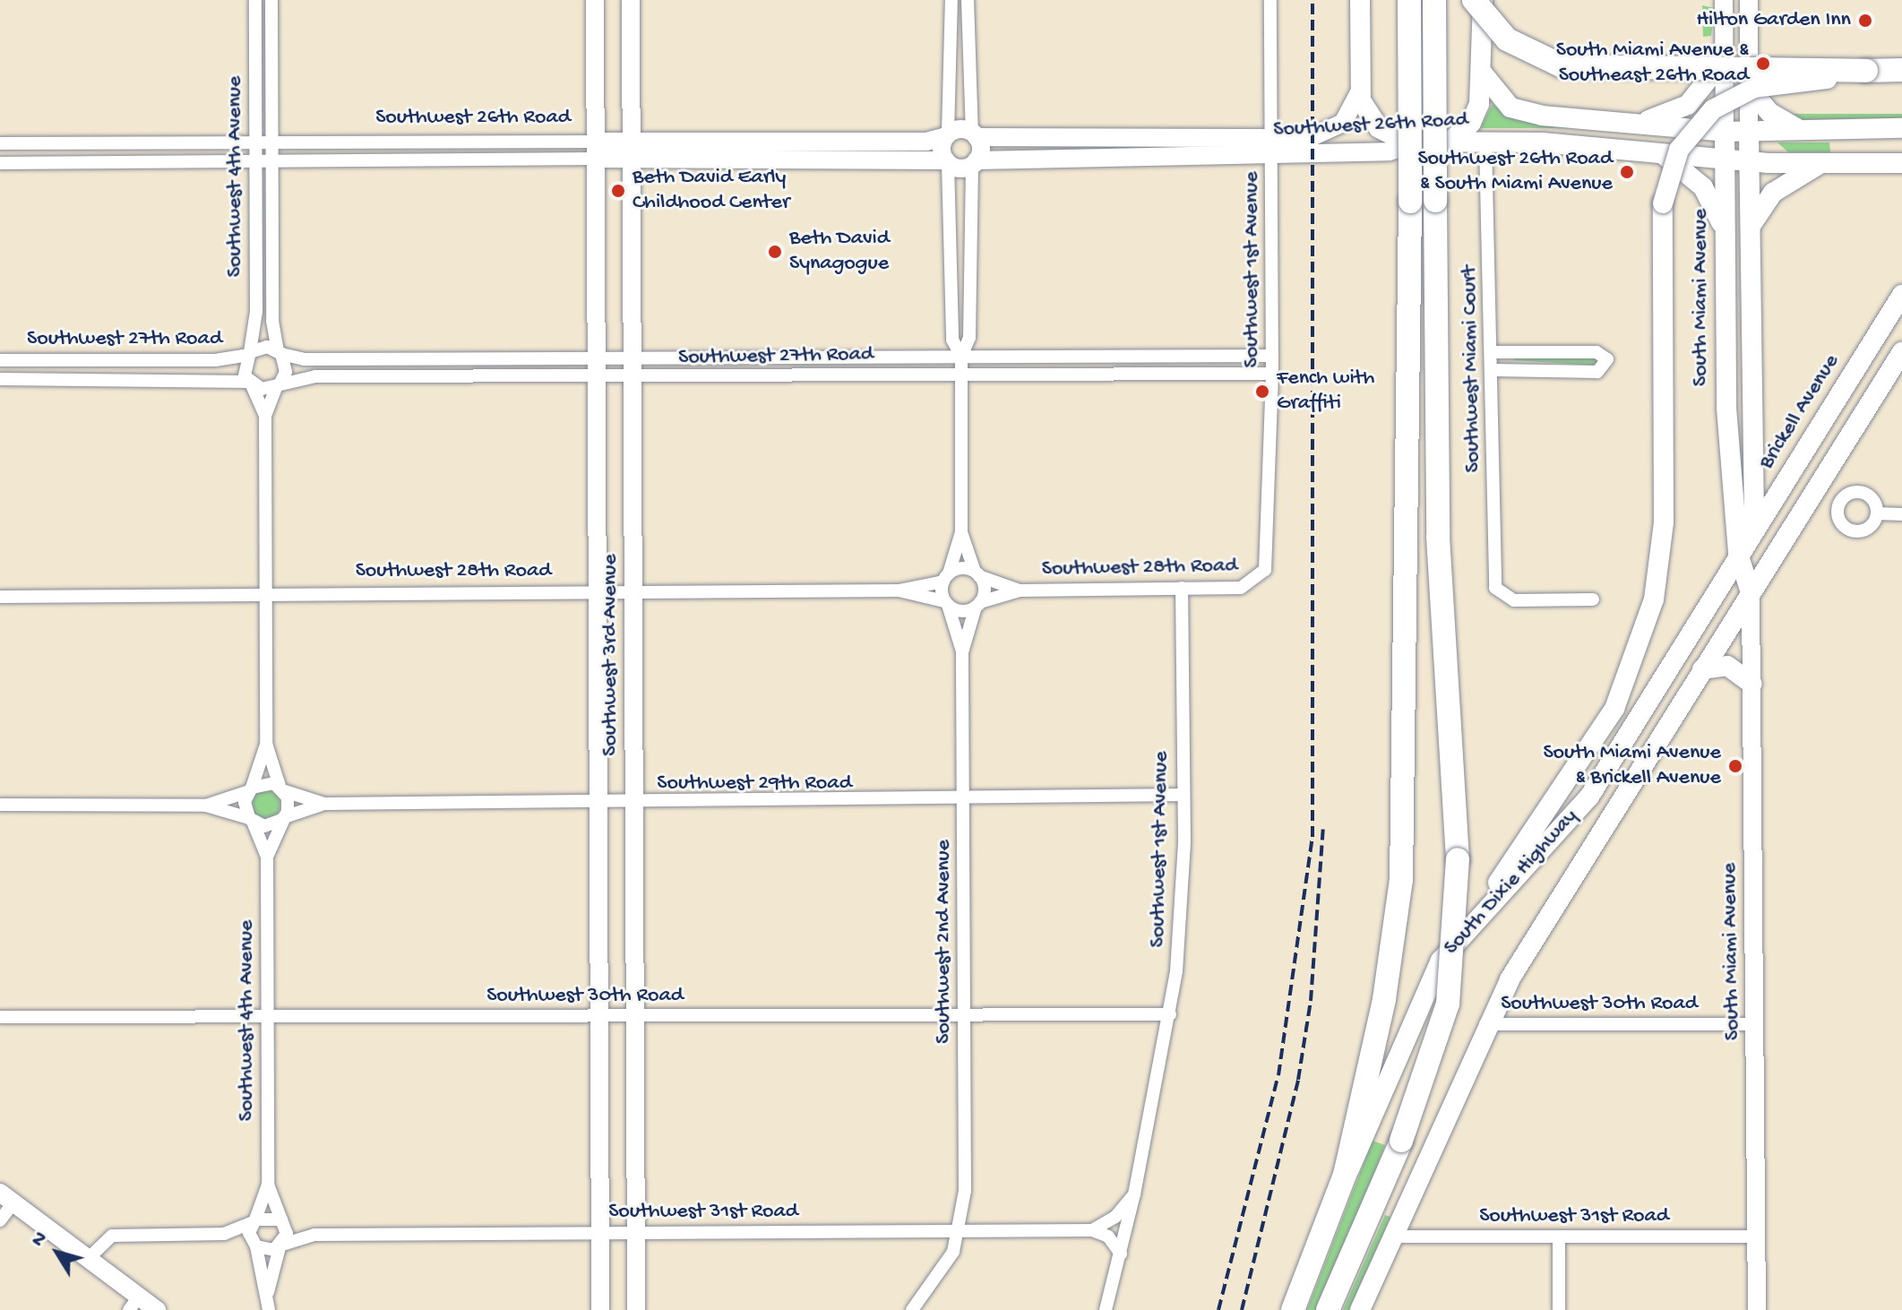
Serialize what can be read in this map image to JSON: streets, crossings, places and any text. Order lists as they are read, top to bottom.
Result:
{
  "streets": {
    "highway": ["South Dixie Highway"],
    "main road": [
      "Southwest 26th Road",
      "South Miami Avenue",
      "Brickell Avenue",
      "Southwest 3rd Avenue"
    ],
    "street": [
      "Southwest 4th Avenue",
      "Southwest 1st Avenue",
      "Southwest 27th Road",
      "Southwest Miami Court",
      "Southwest 28th Road",
      "Southwest 29th Road",
      "Southwest 2nd Avenue",
      "Southwest 30th Road",
      "Southwest 31st Road"
    ]
  },
  "crossings": [
    ["Southwest 26th Road", "Southwest 4th Avenue"],
    ["Southwest 26th Road", "Southwest 1st Avenue"],
    ["Southwest 26th Road", "South Miami Avenue"],
    ["Southwest 26th Road", "Southwest Miami Court"],
    ["Southwest 26th Road", "Southwest 3rd Avenue"],
    ["Southwest 4th Avenue", "Southwest 27th Road"],
    ["Southwest 4th Avenue", "Southwest 29th Road"],
    ["Southwest 4th Avenue", "Southwest 30th Road"],
    ["Southwest 4th Avenue", "Southwest 31st Road"],
    ["Southwest 1st Avenue", "Southwest 27th Road"],
    ["Southwest 1st Avenue", "Southwest 28th Road"],
    ["Southwest 1st Avenue", "Southwest 29th Road"],
    ["Southwest 1st Avenue", "Southwest 30th Road"],
    ["South Miami Avenue", "Brickell Avenue"],
    ["South Miami Avenue", "South Dixie Highway"],
    ["South Miami Avenue", "Southwest 30th Road"],
    ["South Miami Avenue", "Southwest 31st Road"],
    ["Southwest 27th Road", "Southwest 3rd Avenue"],
    ["Brickell Avenue", "South Dixie Highway"],
    ["Southwest 28th Road", "Southwest 3rd Avenue"],
    ["Southwest 28th Road", "Southwest 2nd Avenue"],
    ["Southwest 3rd Avenue", "Southwest 29th Road"],
    ["Southwest 3rd Avenue", "Southwest 30th Road"],
    ["Southwest 3rd Avenue", "Southwest 31st Road"],
    ["Southwest 29th Road", "Southwest 2nd Avenue"],
    ["South Dixie Highway", "Southwest 30th Road"],
    ["South Dixie Highway", "Southwest 31st Road"],
    ["Southwest 2nd Avenue", "Southwest 30th Road"],
    ["Southwest 2nd Avenue", "Southwest 31st Road"]
  ],
  "places": [
    "Hilton Garden Inn",
    "South Miami Avenue & Southeast 26th Road",
    "Southwest 26th Road & South Miami Avenue",
    "Beth David Early Childhood Center",
    "Beth David Synagogue",
    "Fench with Graffiti",
    "South Miami Avenue & Brickell Avenue"
  ],
  "north": "top left"
}
